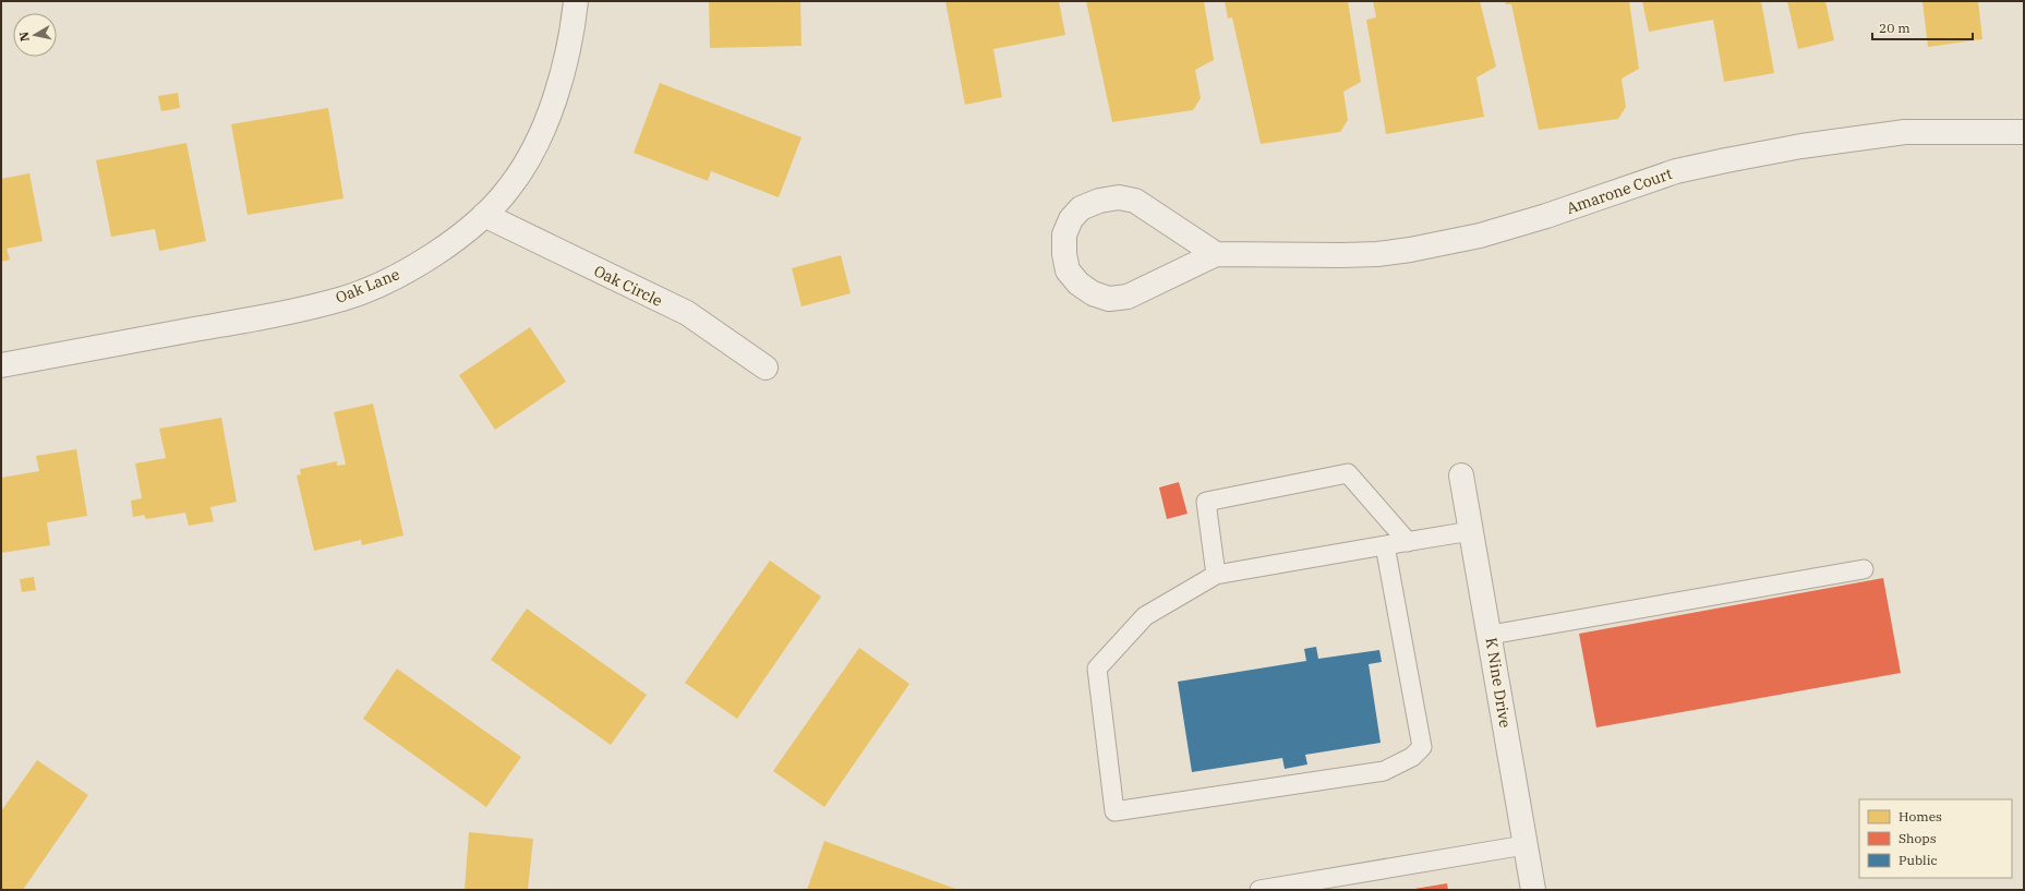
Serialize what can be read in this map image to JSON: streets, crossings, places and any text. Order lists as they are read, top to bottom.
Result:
{
  "streets": {
    "street": [
      "Amarone Court",
      "Oak Lane",
      "Oak Circle",
      "K Nine Drive"
    ]
  },
  "crossings": [
    ["Oak Lane", "Oak Circle"]
  ],
  "legend": ["Homes", "Shops", "Public"],
  "scale_bar": "20 m",
  "north": "left"
}
